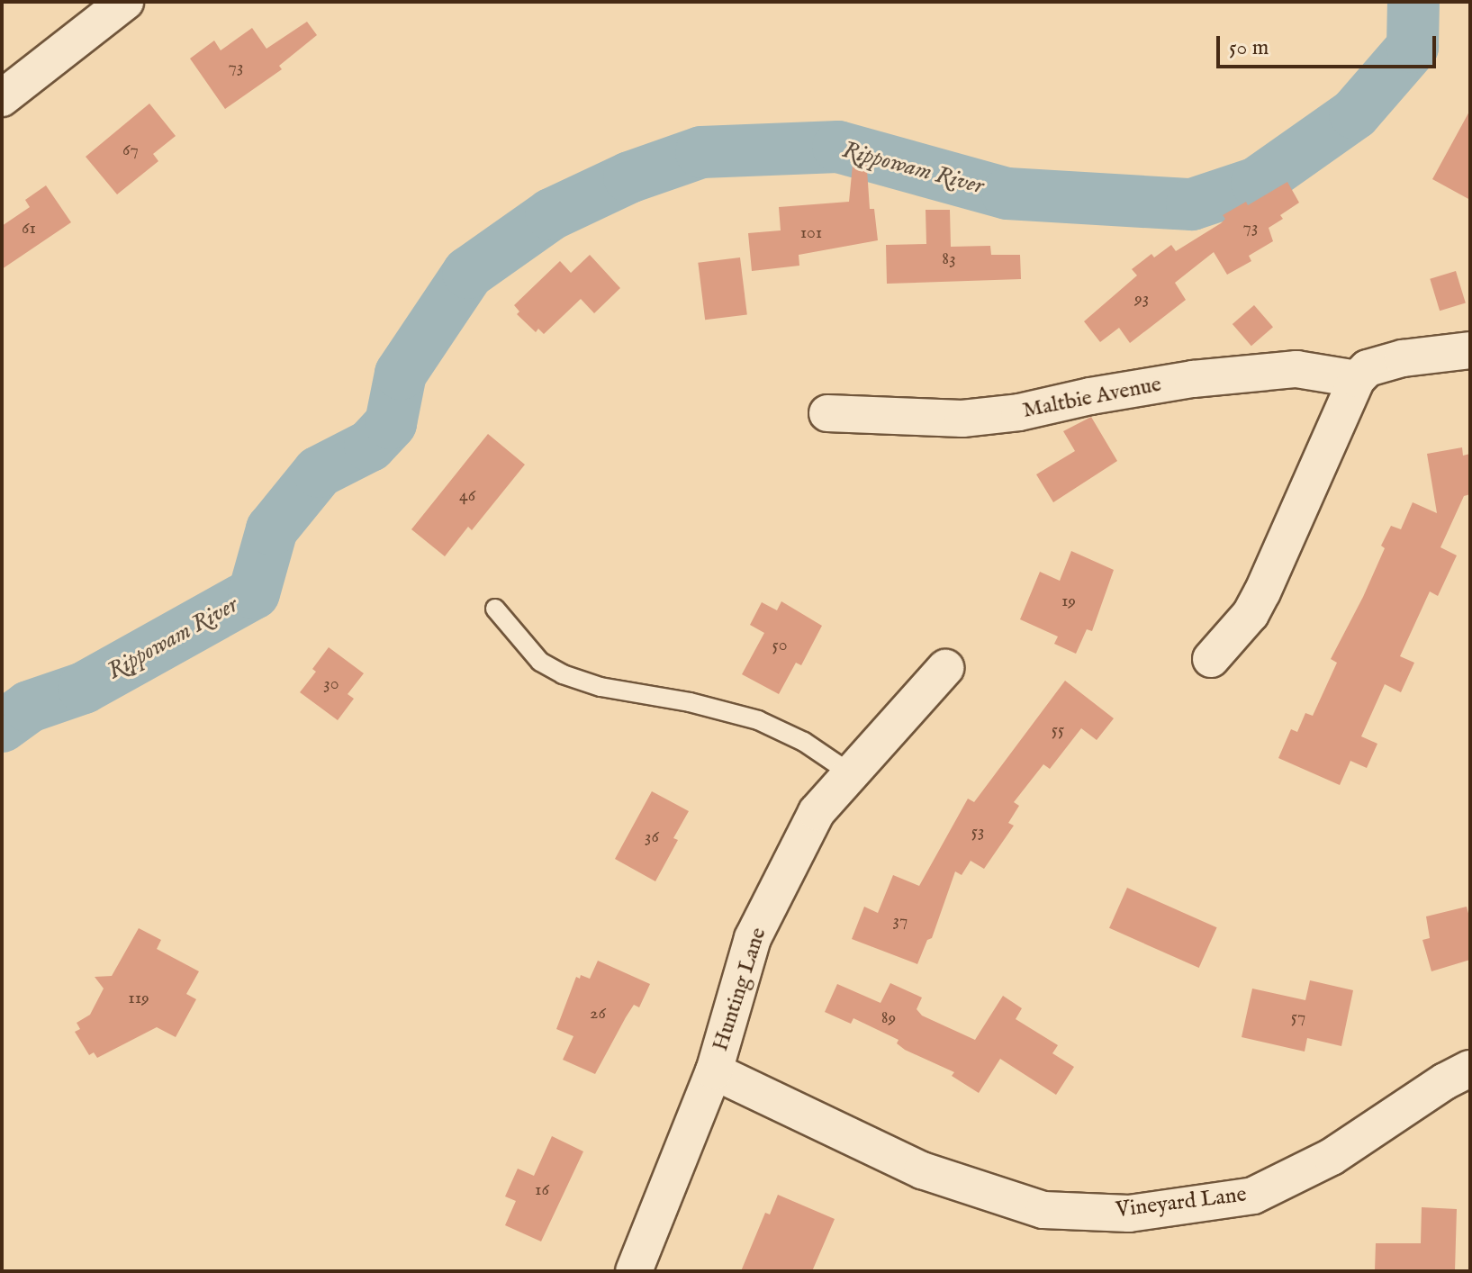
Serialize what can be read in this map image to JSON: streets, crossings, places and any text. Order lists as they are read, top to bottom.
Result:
{
  "streets": {
    "street": ["Maltbie Avenue", "Hunting Lane", "Vineyard Lane"]
  },
  "crossings": [
    ["Hunting Lane", "Vineyard Lane"]
  ],
  "water": ["Rippowam River"],
  "house_numbers": [
    "73",
    "67",
    "73",
    "61",
    "101",
    "83",
    "93",
    "46",
    "19",
    "50",
    "30",
    "55",
    "53",
    "36",
    "37",
    "119",
    "26",
    "57",
    "89",
    "16"
  ],
  "scale_bar": "50 m"
}
